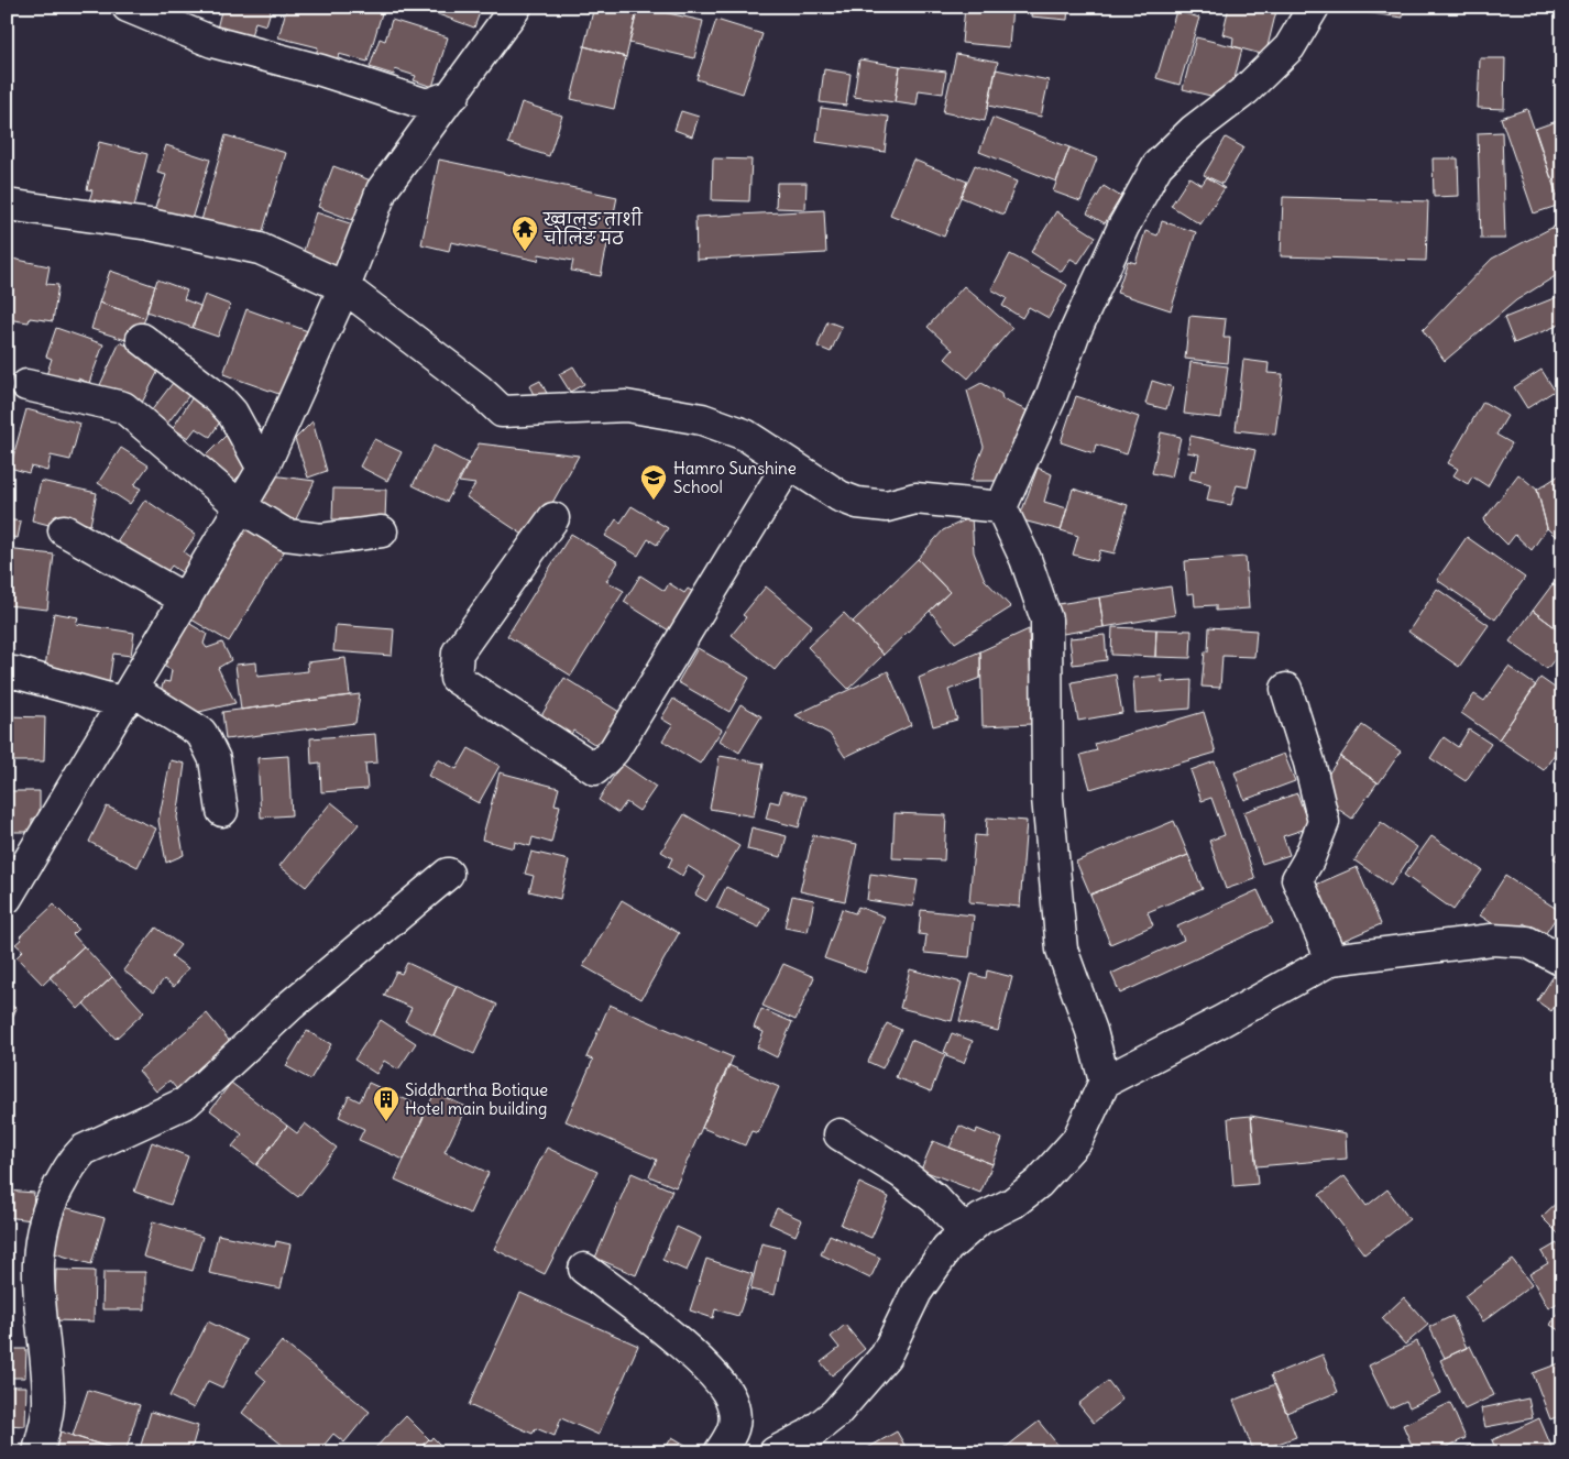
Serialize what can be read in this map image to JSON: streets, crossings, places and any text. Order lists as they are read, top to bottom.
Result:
{
  "places": {
    "temple": ["ख्वालुङ ताशी चोलिङ मठ"],
    "school or university": ["Hamro Sunshine School"],
    "building": ["Siddhartha Botique Hotel main building"]
  }
}
